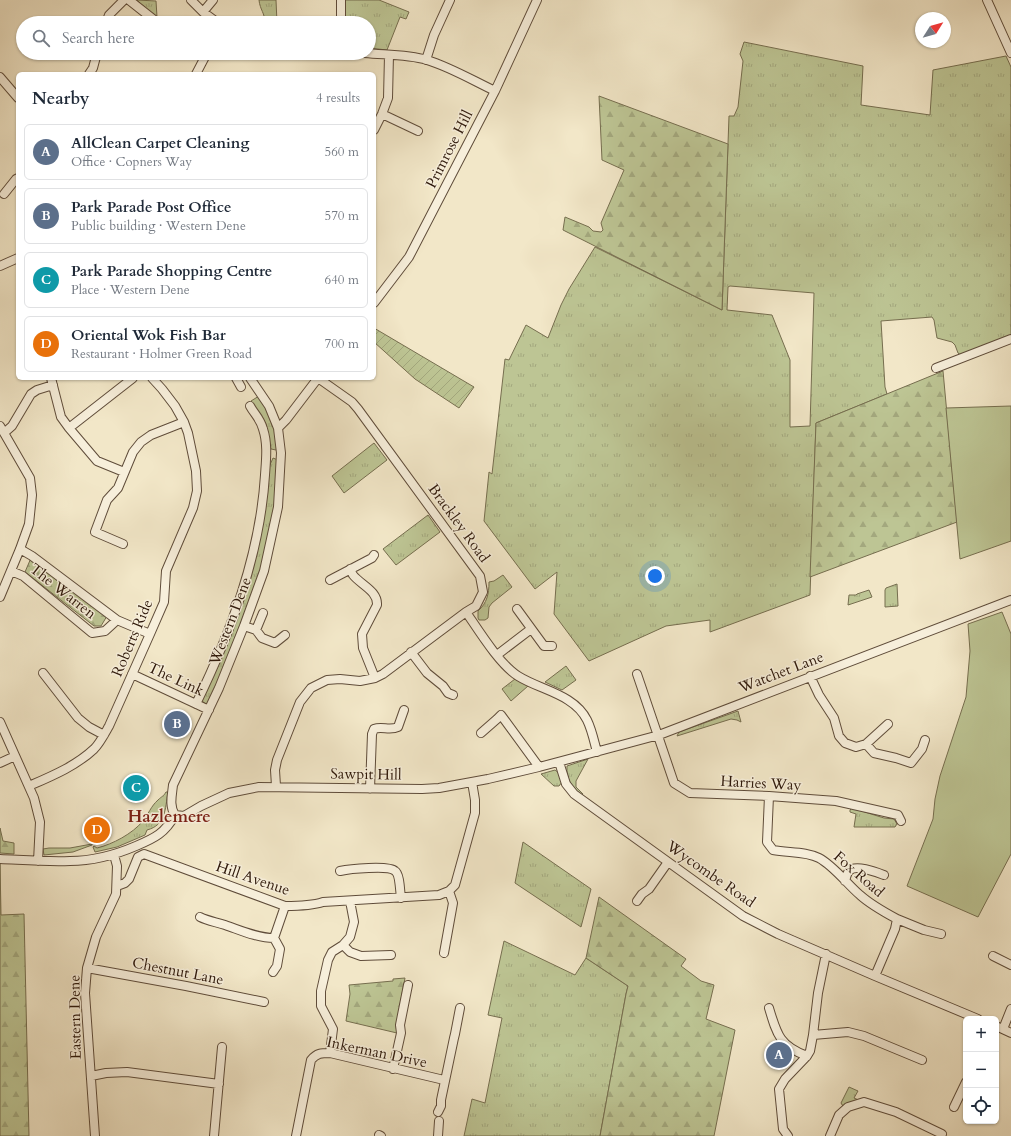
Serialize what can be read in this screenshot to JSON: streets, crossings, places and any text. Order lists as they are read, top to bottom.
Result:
{
  "streets": {
    "street": [
      "Primrose Hill",
      "Brackley Road",
      "The Warren",
      "Western Dene",
      "Roberts Ride",
      "Watchet Lane",
      "The Link",
      "Sawpit Hill",
      "Harries Way",
      "Wycombe Road",
      "Fox Road",
      "Hill Avenue",
      "Chestnut Lane",
      "Eastern Dene",
      "Inkerman Drive"
    ]
  },
  "crossings": [
    ["The Warren", "Roberts Ride"],
    ["Western Dene", "The Link"],
    ["Western Dene", "Sawpit Hill"],
    ["Roberts Ride", "The Link"],
    ["Watchet Lane", "Sawpit Hill"],
    ["Watchet Lane", "Harries Way"],
    ["Watchet Lane", "Wycombe Road"],
    ["Sawpit Hill", "Wycombe Road"],
    ["Harries Way", "Fox Road"],
    ["Hill Avenue", "Eastern Dene"],
    ["Chestnut Lane", "Eastern Dene"]
  ],
  "districts": ["Hazlemere"],
  "north": "top right",
  "page": {
    "search": "Search here",
    "heading": ["Nearby", "4 results"],
    "list": [
      {
        "mark": "A",
        "name": "AllClean Carpet Cleaning",
        "note": "Office · Copners Way",
        "value": "560 m"
      },
      {
        "mark": "B",
        "name": "Park Parade Post Office",
        "note": "Public building · Western Dene",
        "value": "570 m"
      },
      {
        "mark": "C",
        "name": "Park Parade Shopping Centre",
        "note": "Place · Western Dene",
        "value": "640 m"
      },
      {
        "mark": "D",
        "name": "Oriental Wok Fish Bar",
        "note": "Restaurant · Holmer Green Road",
        "value": "700 m"
      }
    ],
    "pins": [
      "B",
      "C",
      "D",
      "A"
    ],
    "map_buttons": ["+", "−"]
  }
}
